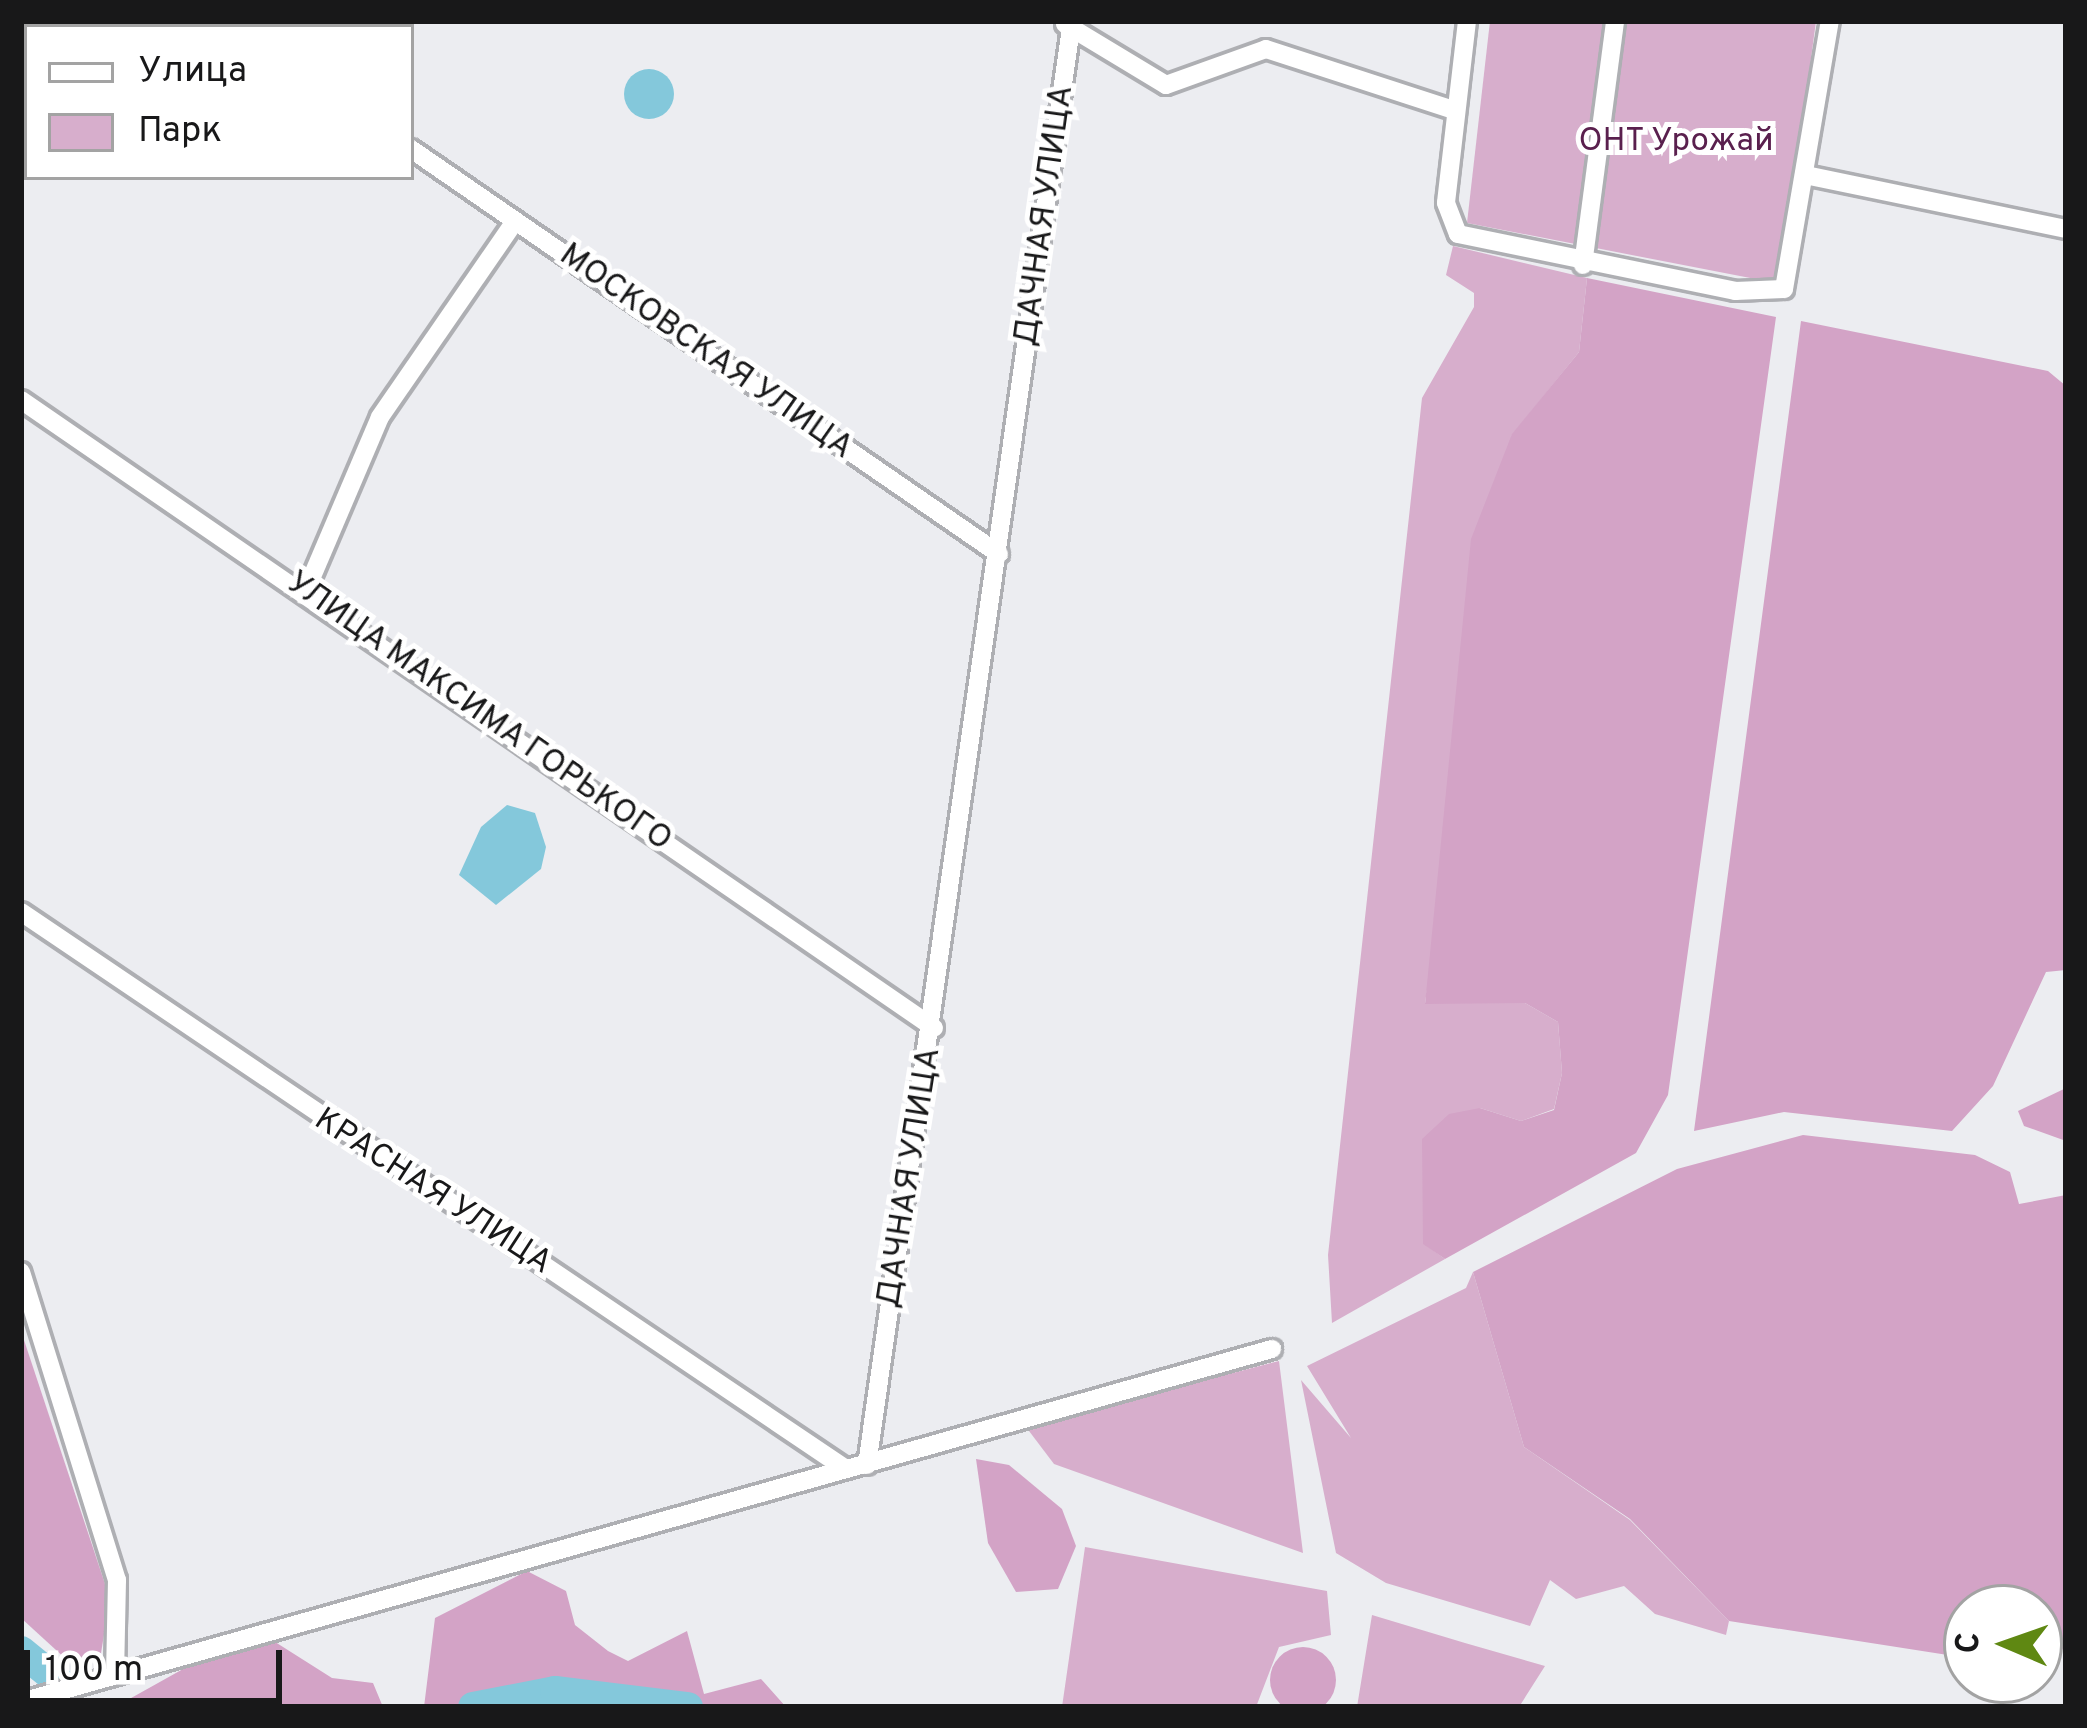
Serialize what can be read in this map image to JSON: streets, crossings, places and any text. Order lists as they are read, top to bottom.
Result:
{
  "streets": {
    "street": [
      "ДАЧНАЯ УЛИЦА",
      "МОСКОВСКАЯ УЛИЦА",
      "УЛИЦА МАКСИМА ГОРЬКОГО",
      "КРАСНАЯ УЛИЦА"
    ]
  },
  "crossings": [
    ["ДАЧНАЯ УЛИЦА", "МОСКОВСКАЯ УЛИЦА"],
    ["ДАЧНАЯ УЛИЦА", "УЛИЦА МАКСИМА ГОРЬКОГО"]
  ],
  "parks": ["ОНТ Урожай"],
  "legend": ["Улица", "Парк"],
  "scale_bar": "100 m",
  "north": "left"
}
